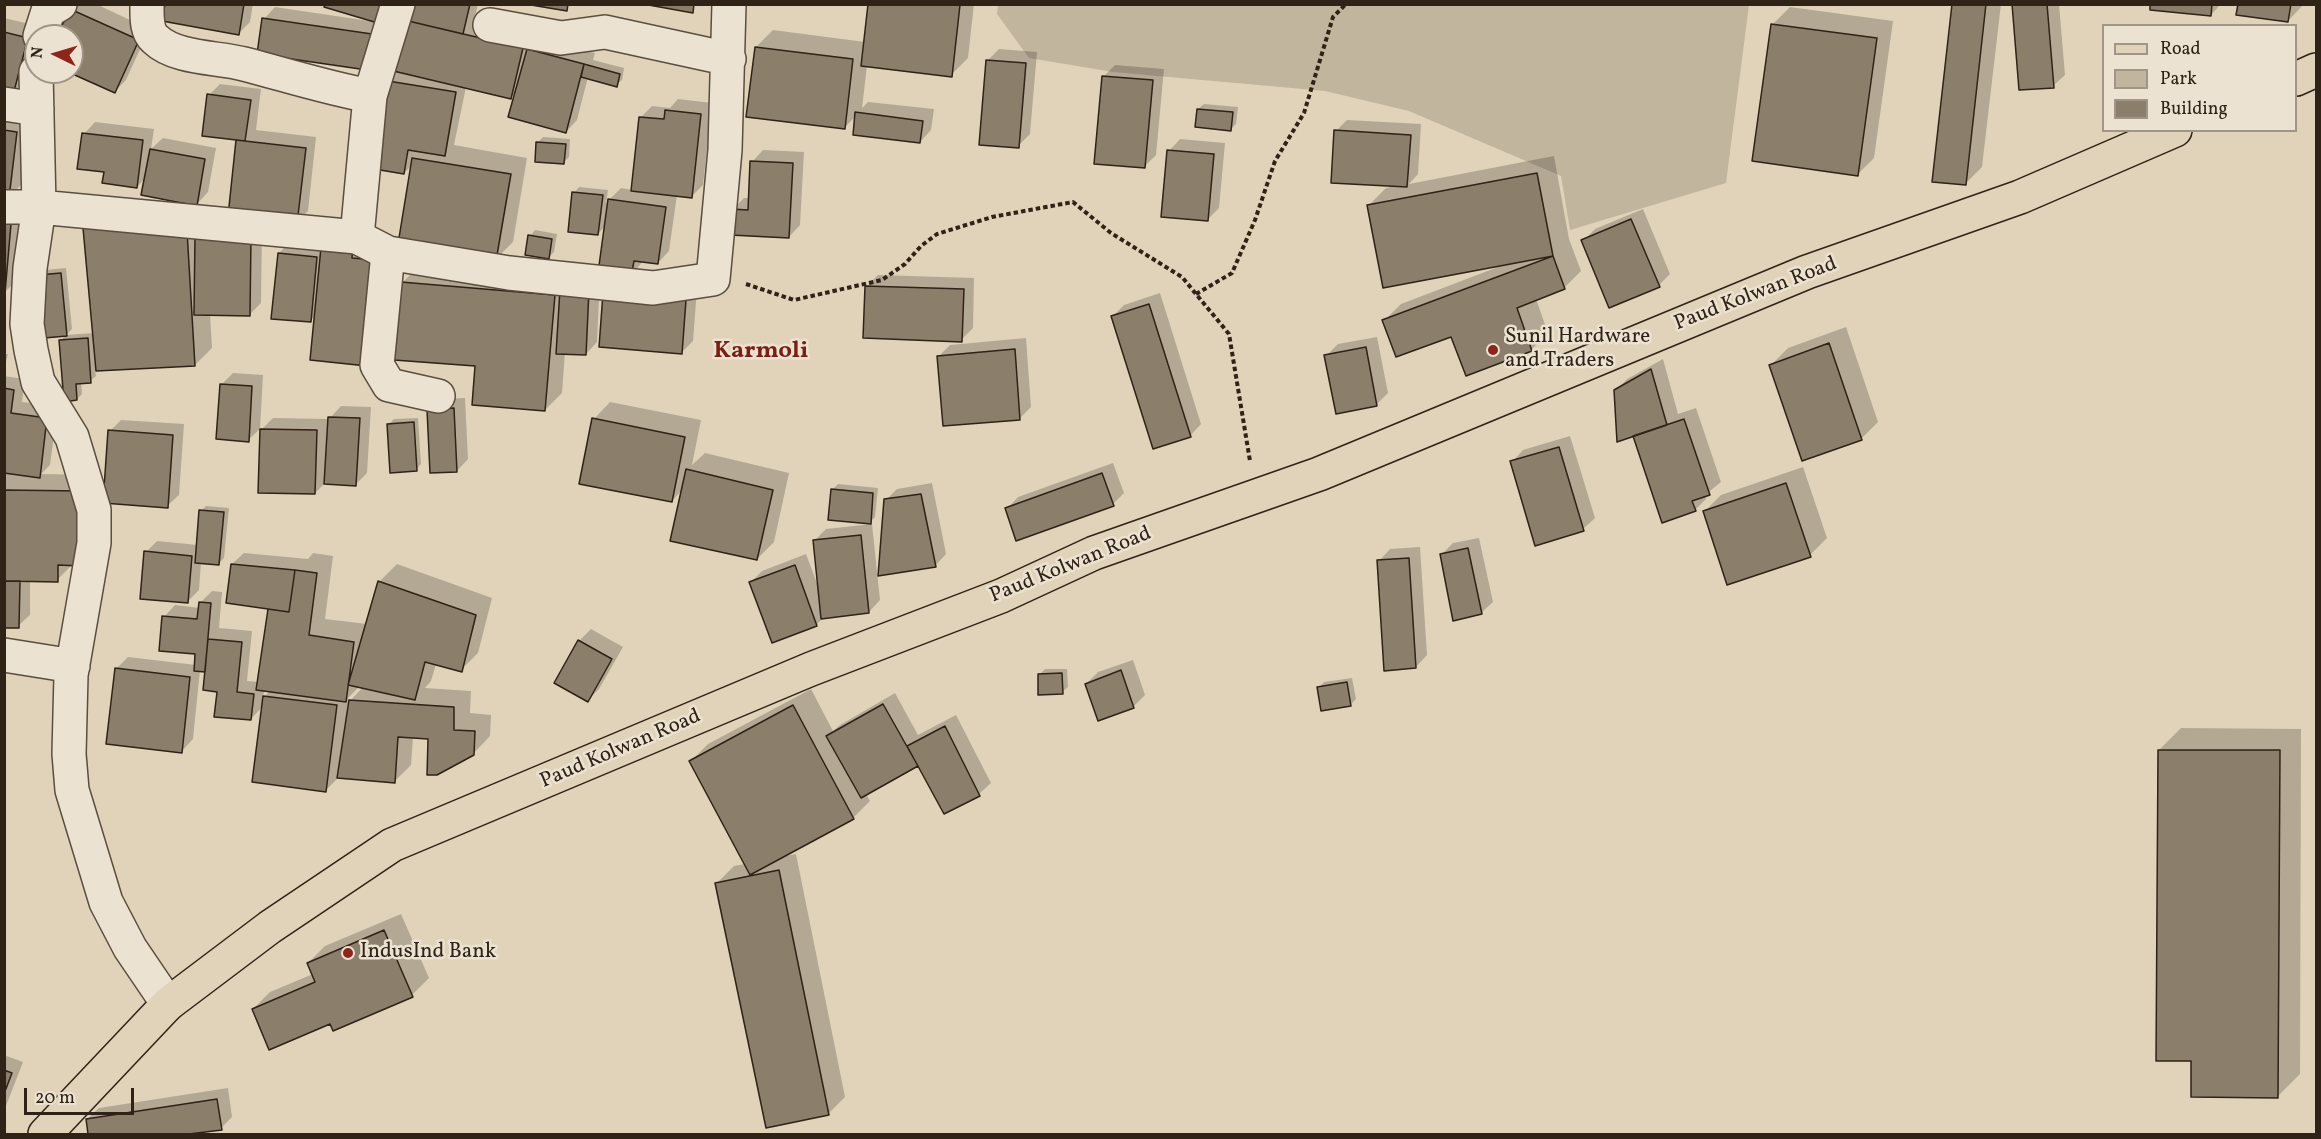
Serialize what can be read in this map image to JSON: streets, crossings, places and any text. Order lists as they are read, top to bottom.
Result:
{
  "streets": {
    "main road": ["Paud Kolwan Road"]
  },
  "districts": ["Karmoli"],
  "places": ["Sunil Hardware and Traders", "IndusInd Bank"],
  "legend": ["Road", "Park", "Building"],
  "scale_bar": "20 m",
  "north": "left"
}
